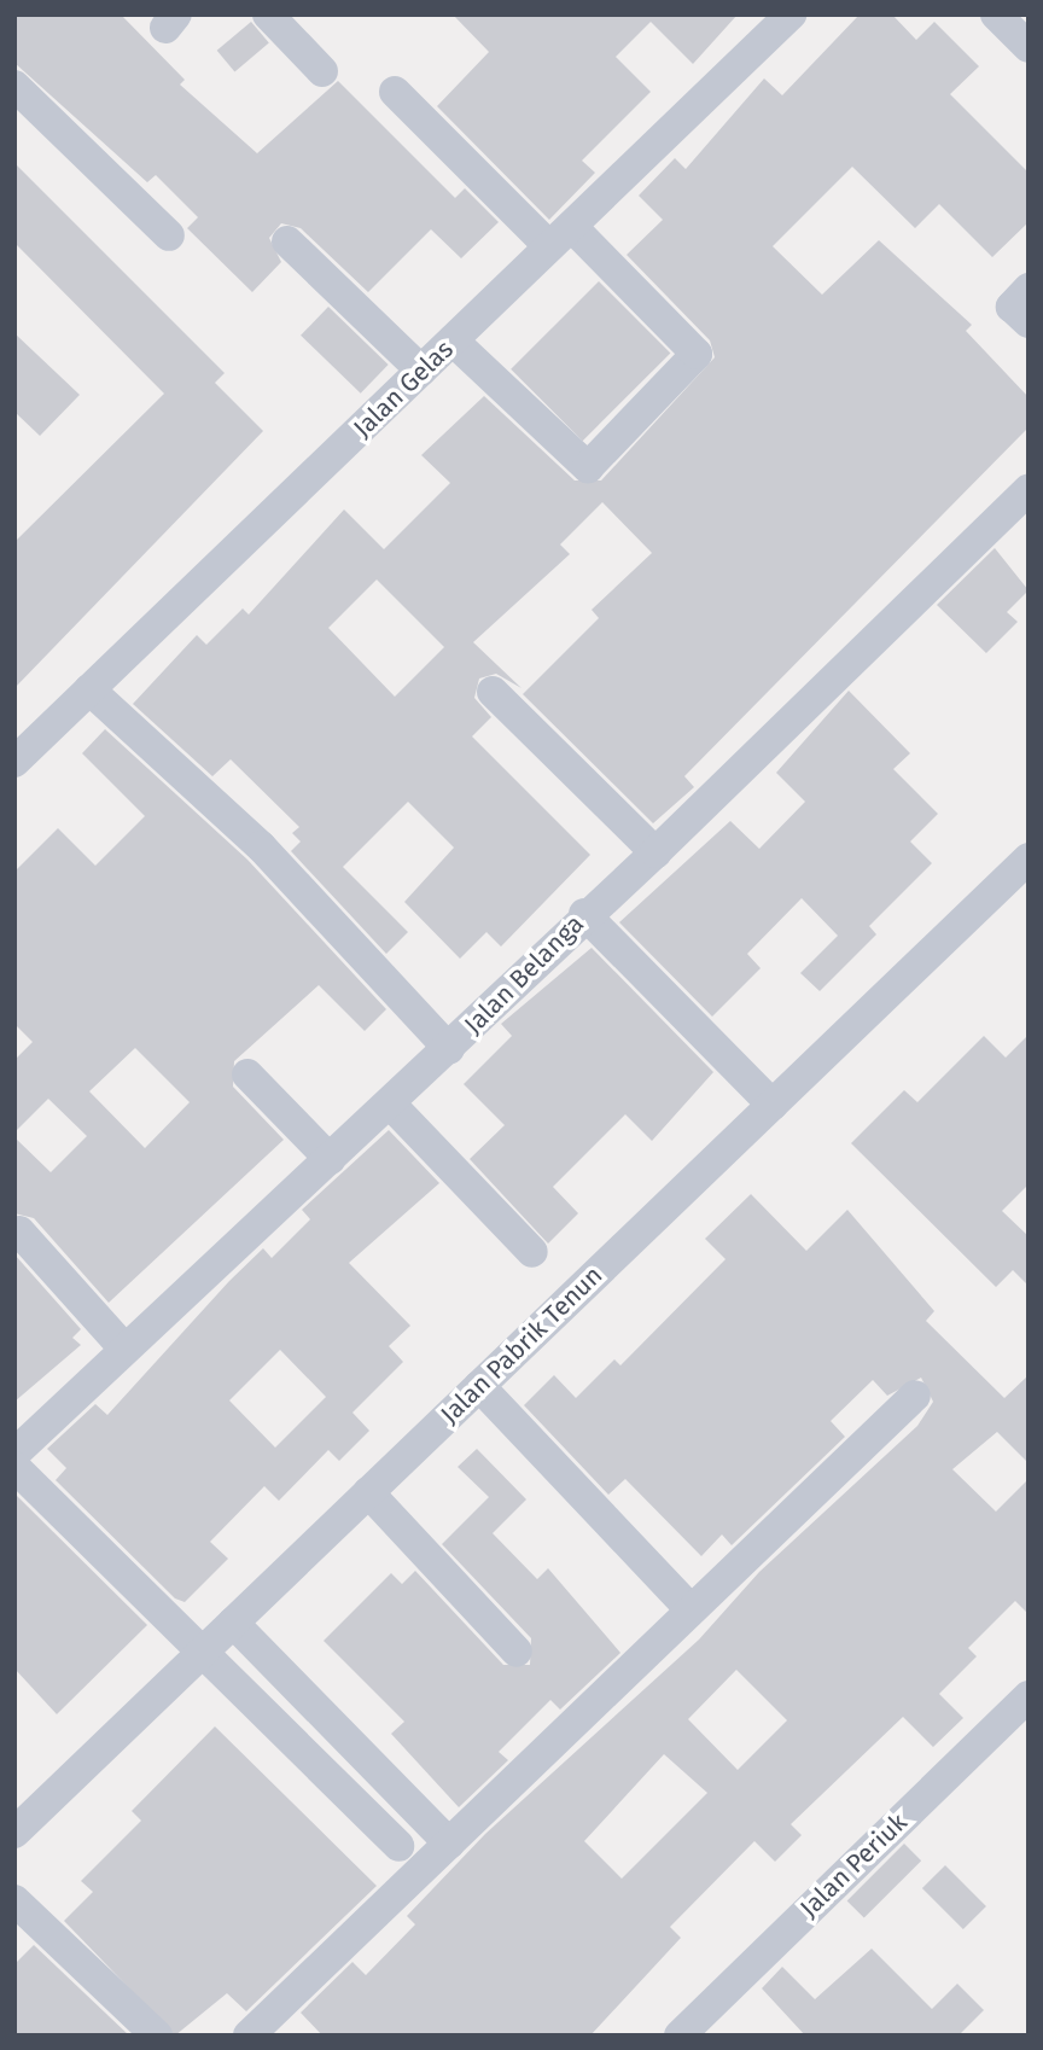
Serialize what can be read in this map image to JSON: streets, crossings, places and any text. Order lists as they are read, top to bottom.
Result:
{
  "streets": {
    "street": [
      "Jalan Gelas",
      "Jalan Belanga",
      "Jalan Pabrik Tenun",
      "Jalan Periuk"
    ]
  }
}
